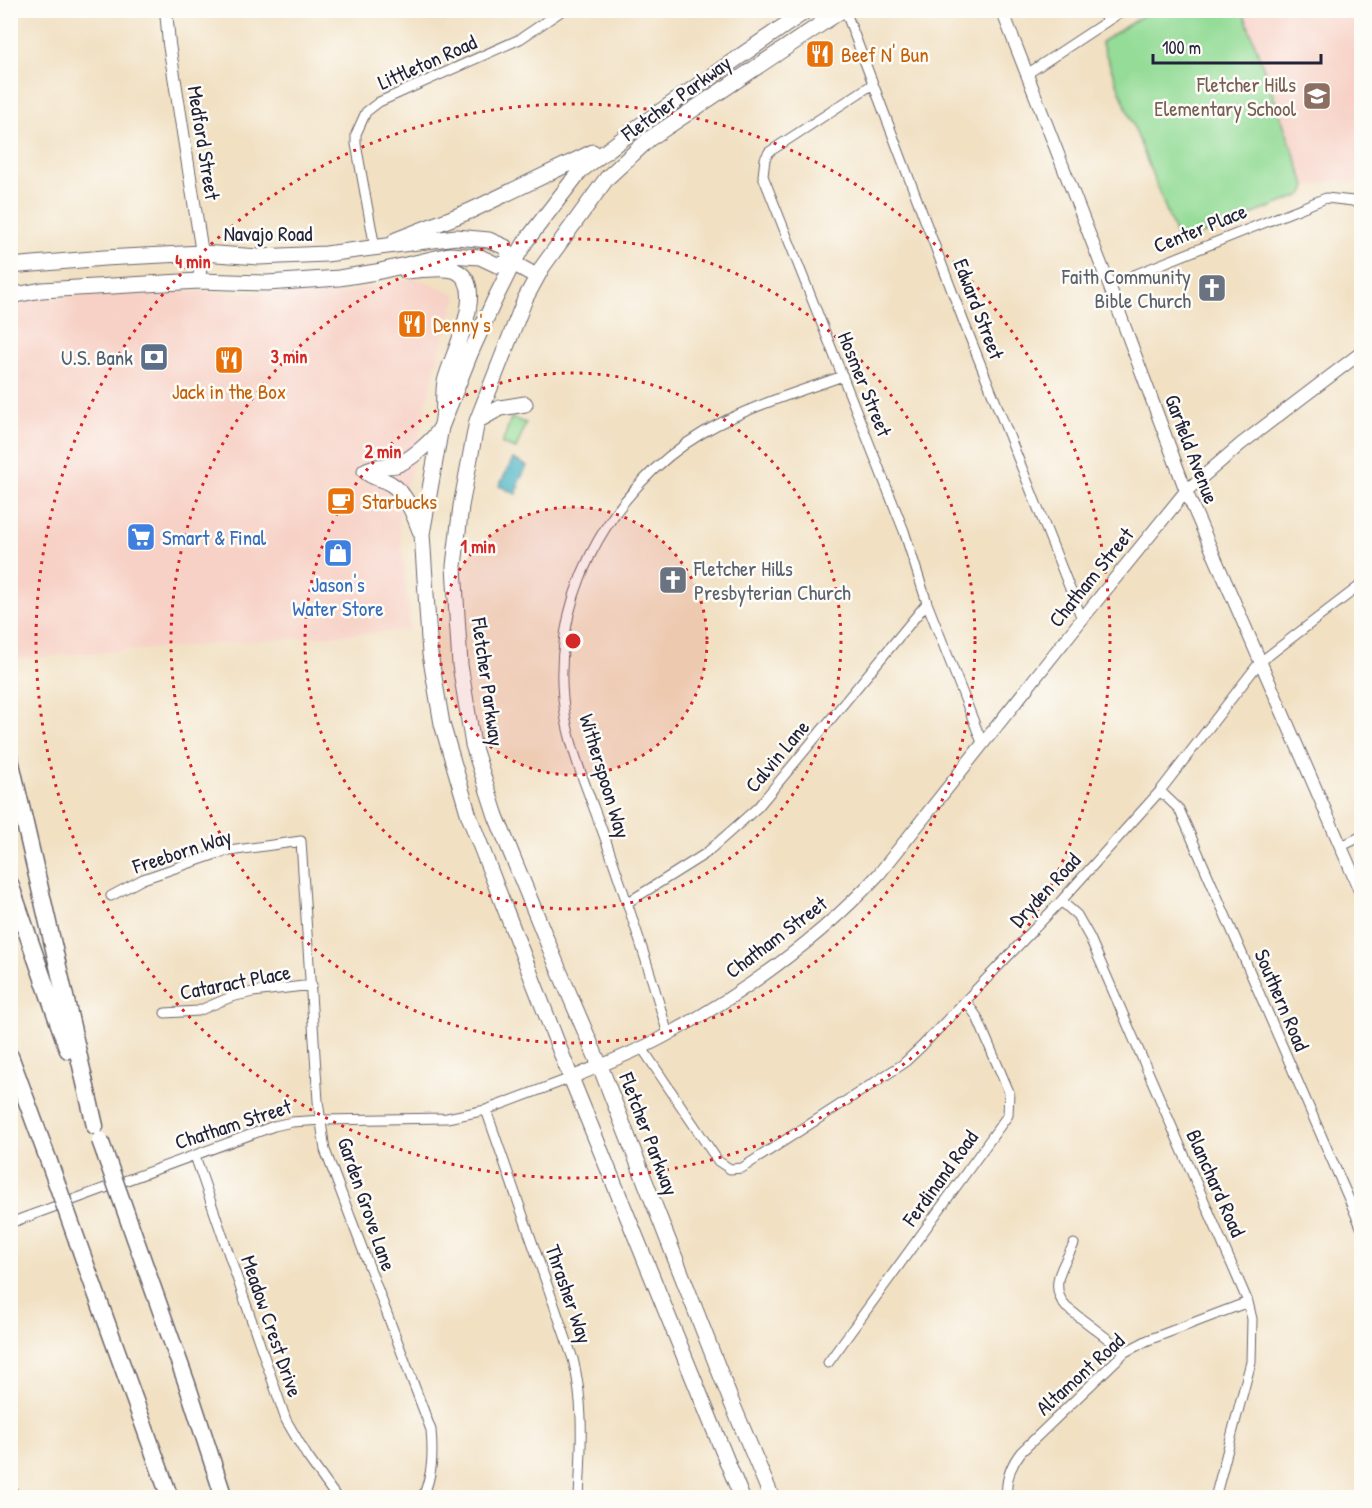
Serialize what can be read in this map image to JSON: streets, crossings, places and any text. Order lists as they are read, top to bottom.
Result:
{
  "streets": {
    "main road": ["Fletcher Parkway", "Navajo Road"],
    "street": [
      "Littleton Road",
      "Medford Street",
      "Center Place",
      "Edward Street",
      "Hosmer Street",
      "Garfield Avenue",
      "Chatham Street",
      "Calvin Lane",
      "Witherspoon Way",
      "Freeborn Way",
      "Dryden Road",
      "Cataract Place",
      "Southern Road",
      "Ferdinand Road",
      "Blanchard Road",
      "Garden Grove Lane",
      "Thrasher Way",
      "Meadow Crest Drive",
      "Altamont Road"
    ]
  },
  "crossings": [
    ["Littleton Road", "Navajo Road"],
    ["Fletcher Parkway", "Navajo Road"],
    ["Fletcher Parkway", "Edward Street"],
    ["Fletcher Parkway", "Chatham Street"],
    ["Medford Street", "Navajo Road"],
    ["Center Place", "Garfield Avenue"],
    ["Edward Street", "Hosmer Street"],
    ["Edward Street", "Chatham Street"],
    ["Hosmer Street", "Chatham Street"],
    ["Hosmer Street", "Calvin Lane"],
    ["Hosmer Street", "Witherspoon Way"],
    ["Garfield Avenue", "Chatham Street"],
    ["Garfield Avenue", "Dryden Road"],
    ["Chatham Street", "Witherspoon Way"],
    ["Chatham Street", "Dryden Road"],
    ["Chatham Street", "Garden Grove Lane"],
    ["Chatham Street", "Thrasher Way"],
    ["Chatham Street", "Meadow Crest Drive"],
    ["Calvin Lane", "Witherspoon Way"],
    ["Freeborn Way", "Garden Grove Lane"],
    ["Dryden Road", "Southern Road"],
    ["Dryden Road", "Ferdinand Road"],
    ["Dryden Road", "Blanchard Road"],
    ["Cataract Place", "Garden Grove Lane"],
    ["Blanchard Road", "Altamont Road"]
  ],
  "places": {
    "restaurant": ["Beef N' Bun", "Denny's", "Jack in the Box"],
    "school or university": ["Fletcher Hills Elementary School"],
    "church": ["Faith Community Bible Church", "Fletcher Hills Presbyterian Church"],
    "bank": ["U.S. Bank"],
    "cafe": ["Starbucks"],
    "supermarket": ["Smart & Final"],
    "shop": ["Jason's Water Store"]
  },
  "scale_bar": "100 m",
  "rings": [
    "4 min",
    "3 min",
    "2 min",
    "1 min"
  ]
}
